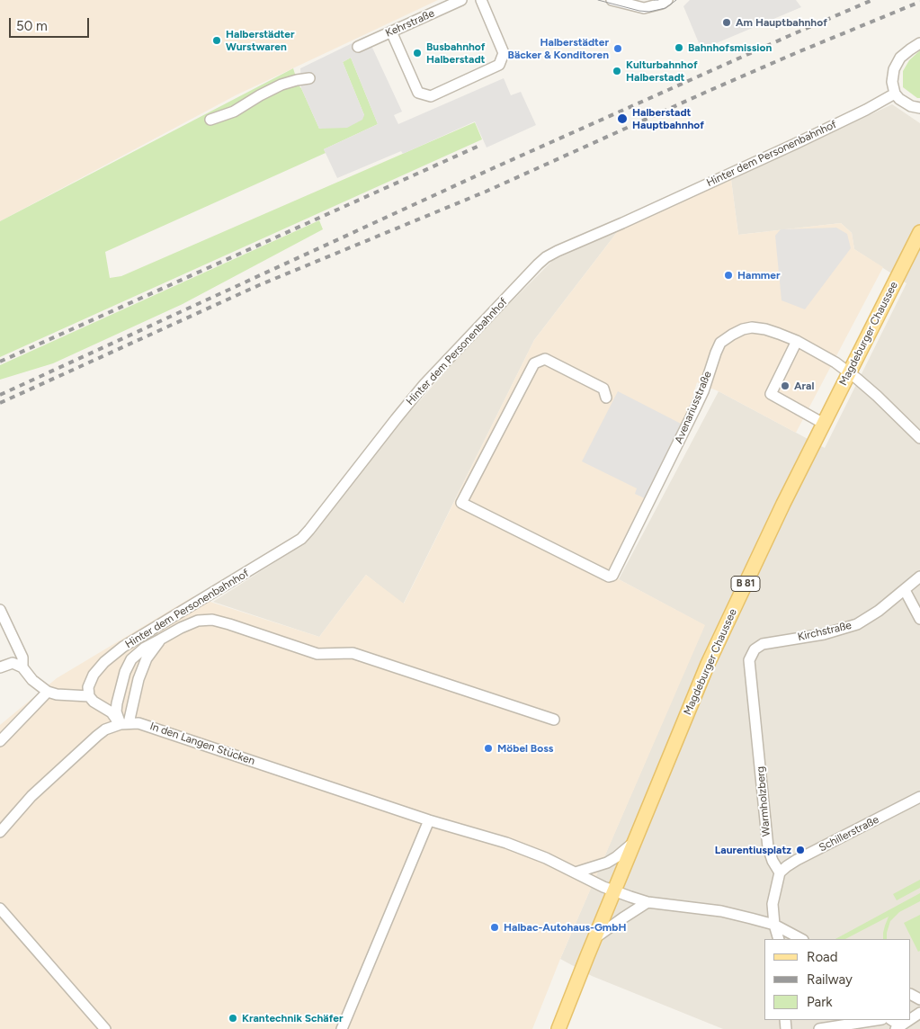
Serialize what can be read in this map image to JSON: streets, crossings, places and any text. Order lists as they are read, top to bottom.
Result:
{
  "streets": {
    "main road": ["Magdeburger Chaussee", "B 81"],
    "street": [
      "Kehrstraße",
      "Hinter dem Personenbahnhof",
      "Avenariusstraße",
      "Kirchstraße",
      "In den Langen Stücken",
      "Warmholzberg",
      "Schillerstraße"
    ]
  },
  "crossings": [
    ["Magdeburger Chaussee", "Avenariusstraße"],
    ["Magdeburger Chaussee", "In den Langen Stücken"],
    ["Kirchstraße", "Warmholzberg"],
    ["Warmholzberg", "Schillerstraße"]
  ],
  "places": [
    "Am Hauptbahnhof",
    "Halberstädter Wurstwaren",
    "Bahnhofsmission",
    "Halberstädter Bäcker & Konditoren",
    "Busbahnhof Halberstadt",
    "Kulturbahnhof Halberstadt",
    "Halberstadt Hauptbahnhof",
    "Hammer",
    "Aral",
    "Möbel Boss",
    "Laurentiusplatz",
    "Halbac-Autohaus-GmbH",
    "Krantechnik Schäfer"
  ],
  "legend": ["Road", "Railway", "Park"],
  "scale_bar": "50 m"
}
